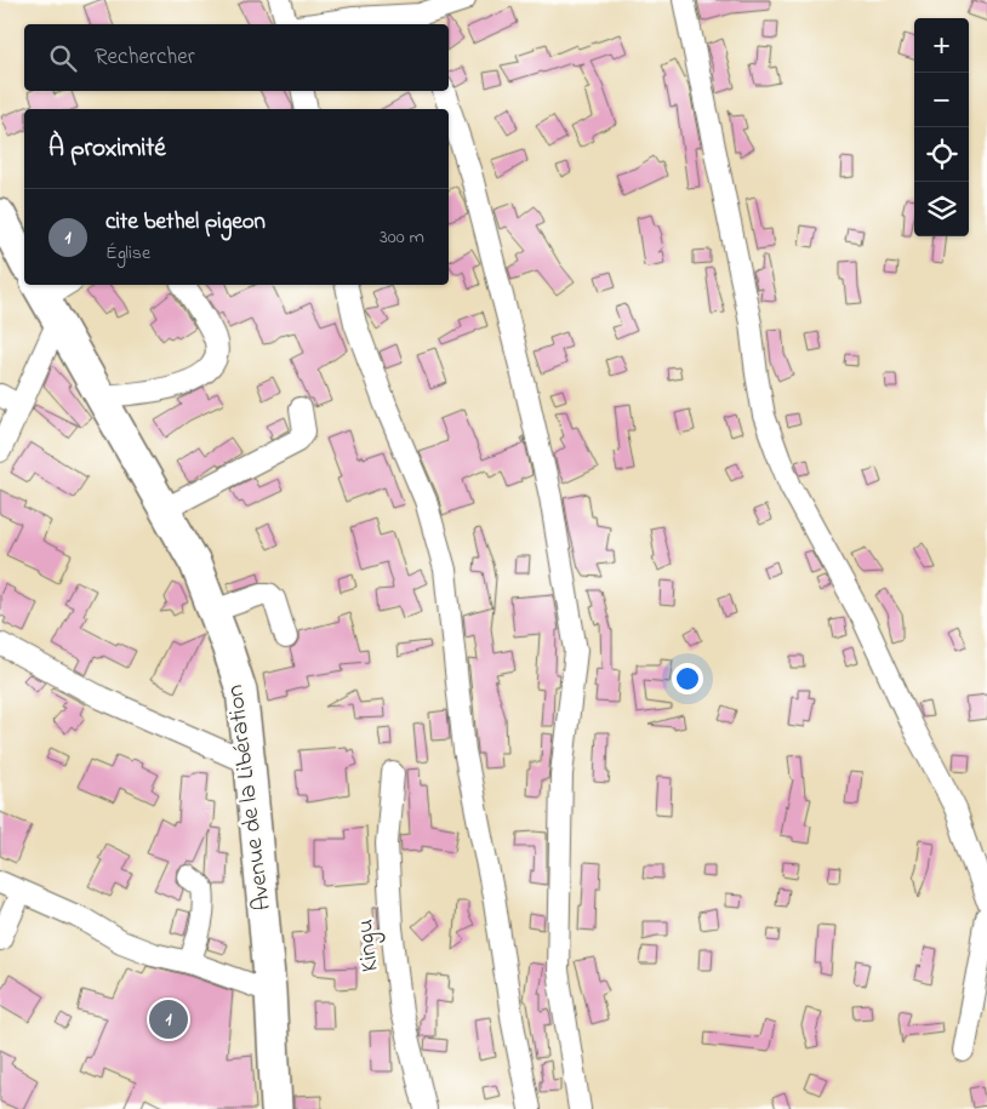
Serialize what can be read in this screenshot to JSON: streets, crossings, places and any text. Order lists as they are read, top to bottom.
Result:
{
  "streets": {
    "highway": ["Avenue de la Libération"],
    "street": ["Kingu"]
  },
  "page": {
    "map_buttons": ["+", "−"],
    "search": "Rechercher",
    "heading": "À proximité",
    "list": [
      {
        "mark": "1",
        "name": "cite bethel pigeon",
        "note": "Église",
        "value": "300 m"
      }
    ],
    "pins": "1"
  }
}
